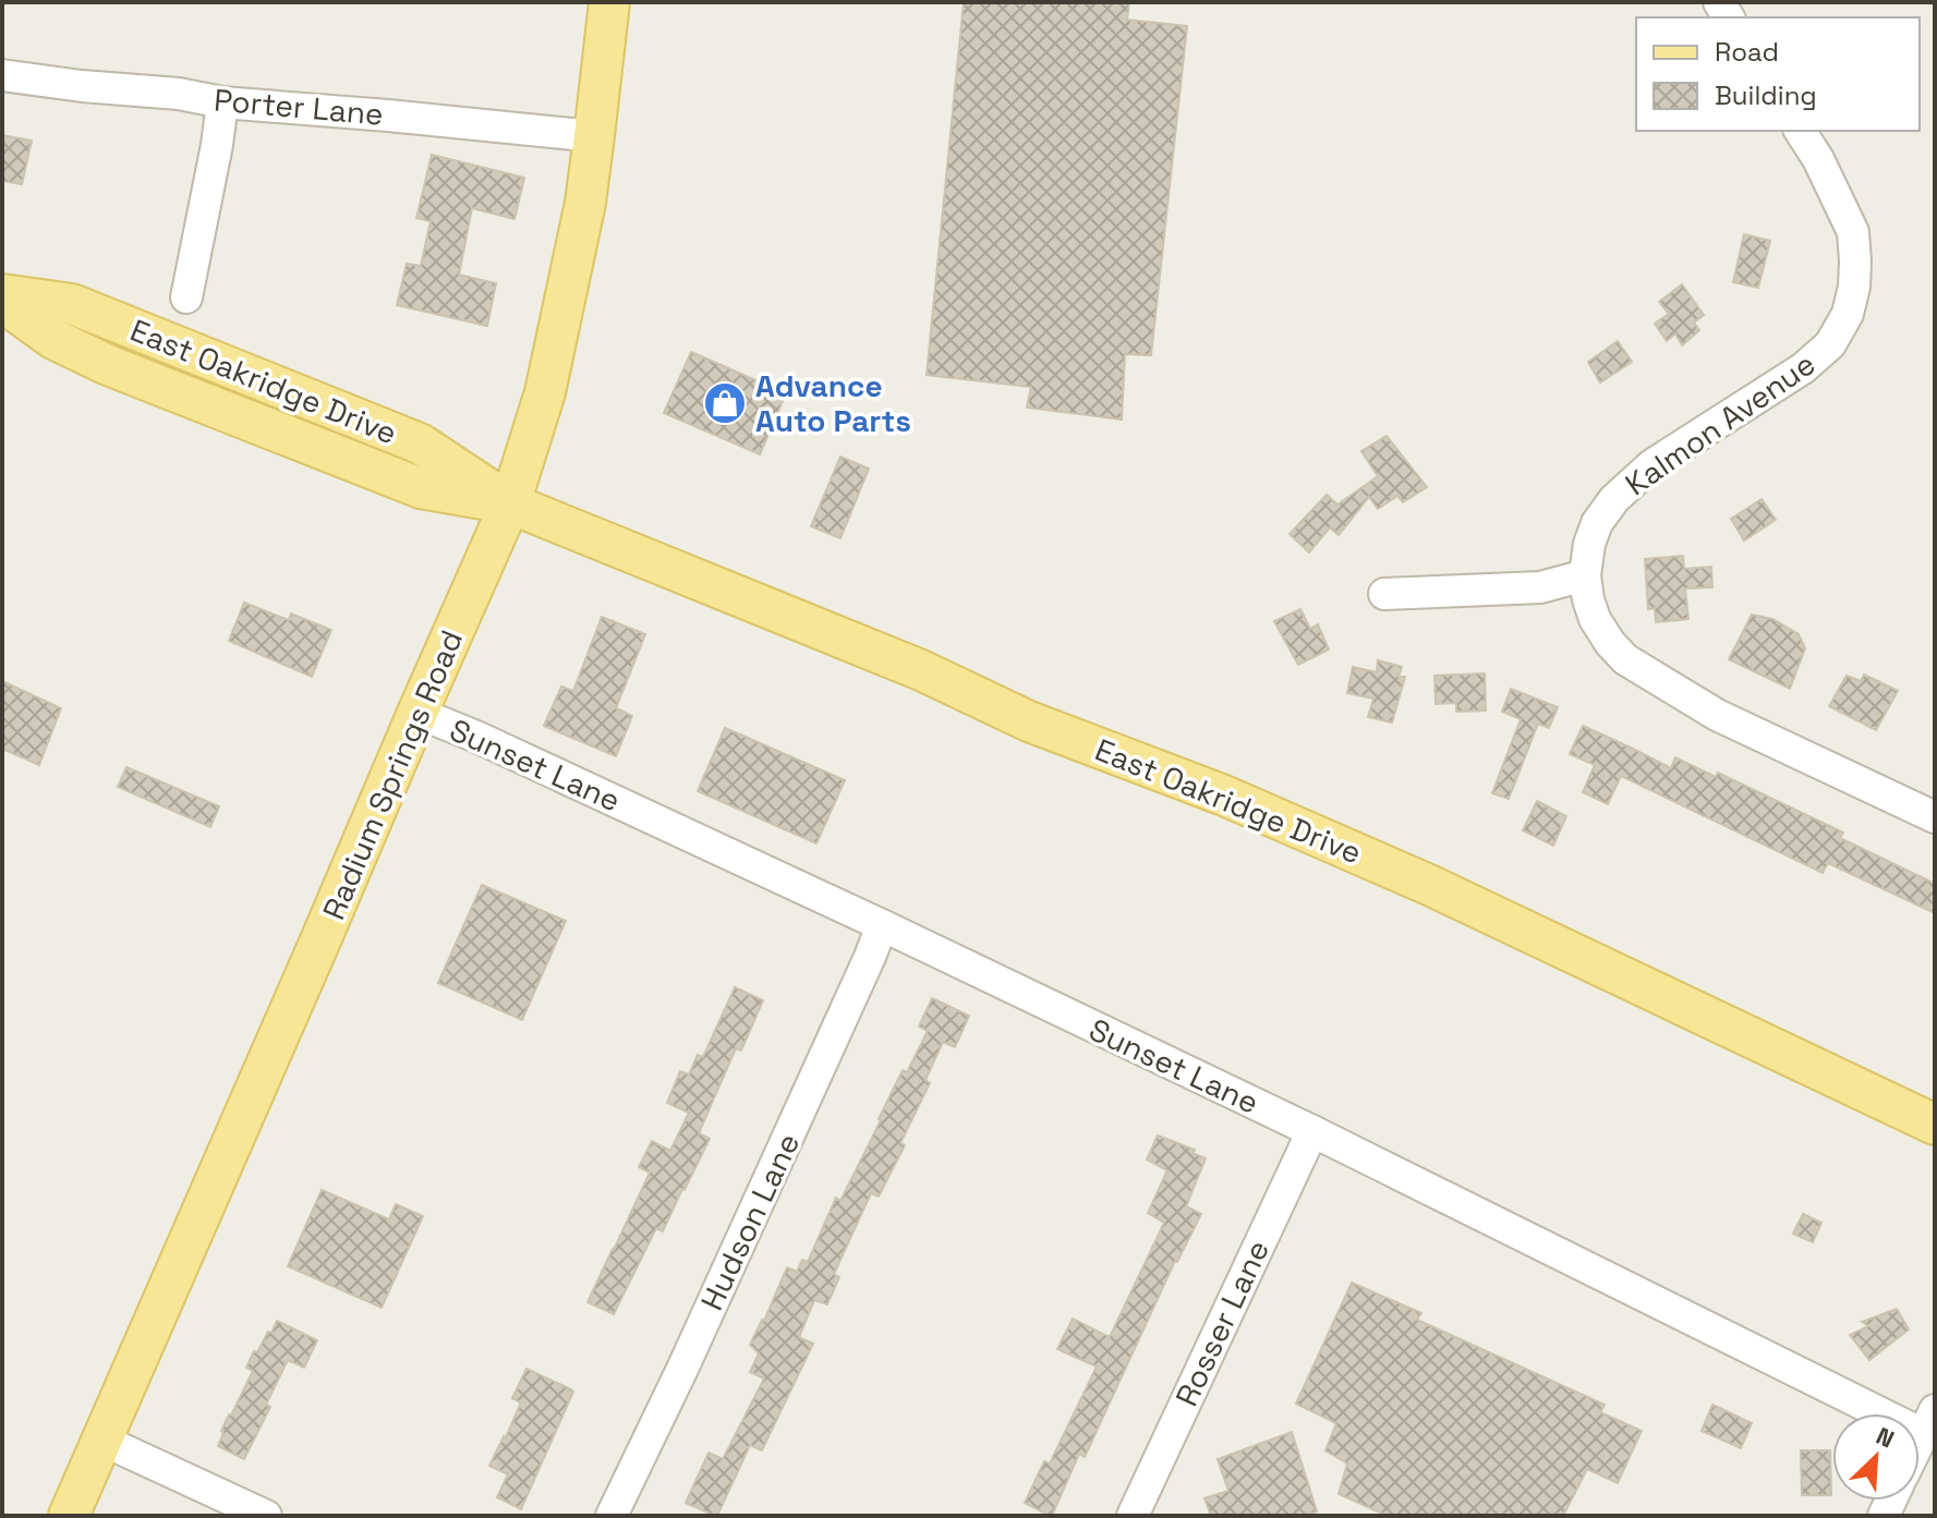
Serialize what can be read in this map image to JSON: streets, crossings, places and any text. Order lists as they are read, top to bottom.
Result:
{
  "streets": {
    "main road": ["East Oakridge Drive", "Radium Springs Road"],
    "street": [
      "Porter Lane",
      "Kalmon Avenue",
      "Sunset Lane",
      "Hudson Lane",
      "Rosser Lane"
    ]
  },
  "crossings": [
    ["Porter Lane", "Radium Springs Road"],
    ["East Oakridge Drive", "Radium Springs Road"],
    ["Sunset Lane", "Radium Springs Road"],
    ["Sunset Lane", "Hudson Lane"],
    ["Sunset Lane", "Rosser Lane"]
  ],
  "places": {
    "shop": ["Advance Auto Parts"]
  },
  "legend": ["Road", "Building"],
  "north": "top right"
}
